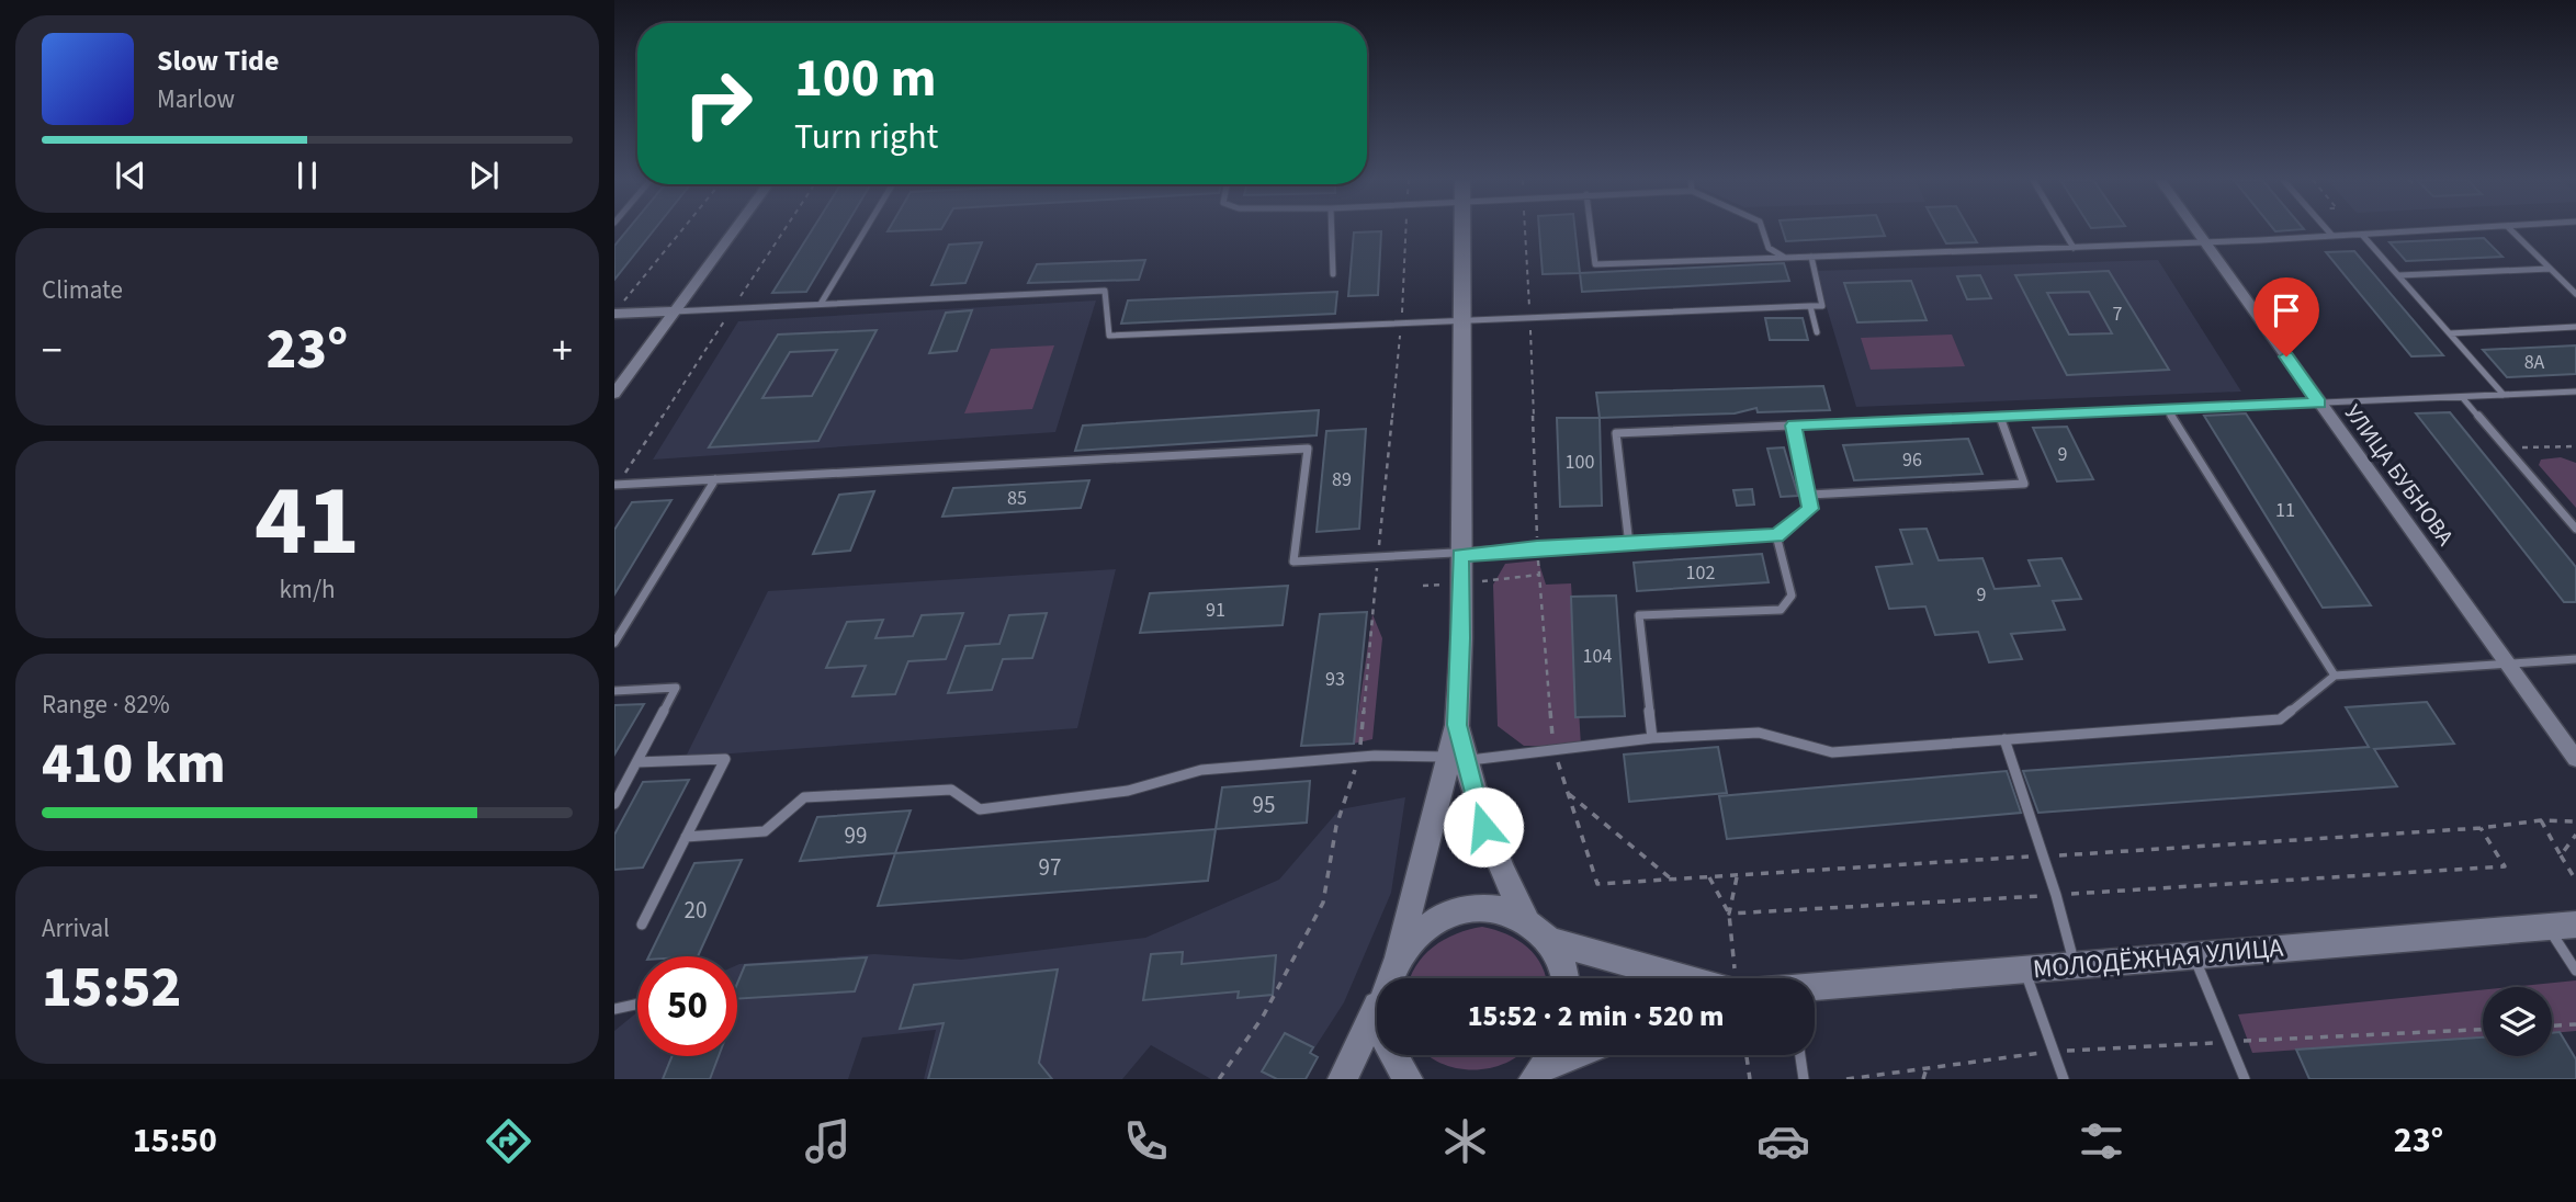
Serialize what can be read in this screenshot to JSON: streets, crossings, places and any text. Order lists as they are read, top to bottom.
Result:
{
  "streets": {
    "main road": ["МОЛОДЁЖНАЯ УЛИЦА"],
    "street": ["УЛИЦА БУБНОВА"]
  },
  "house_numbers": [
    "7",
    "8А",
    "9",
    "96",
    "100",
    "89",
    "85",
    "11",
    "102",
    "9",
    "91",
    "104",
    "93",
    "95",
    "99",
    "97",
    "20"
  ],
  "page": {
    "turn": ["100 m", "Turn right"],
    "song": ["Slow Tide", "Marlow"],
    "tile": [
      "Climate",
      ["41", "km/h"],
      ["Range · 82%", "410 km"],
      ["Arrival", "15:52"]
    ],
    "heat": ["−", "23°", "+"],
    "limit": "50",
    "trip": "15:52 · 2 min · 520 m",
    "tabs": ["15:50", "23°"]
  }
}
